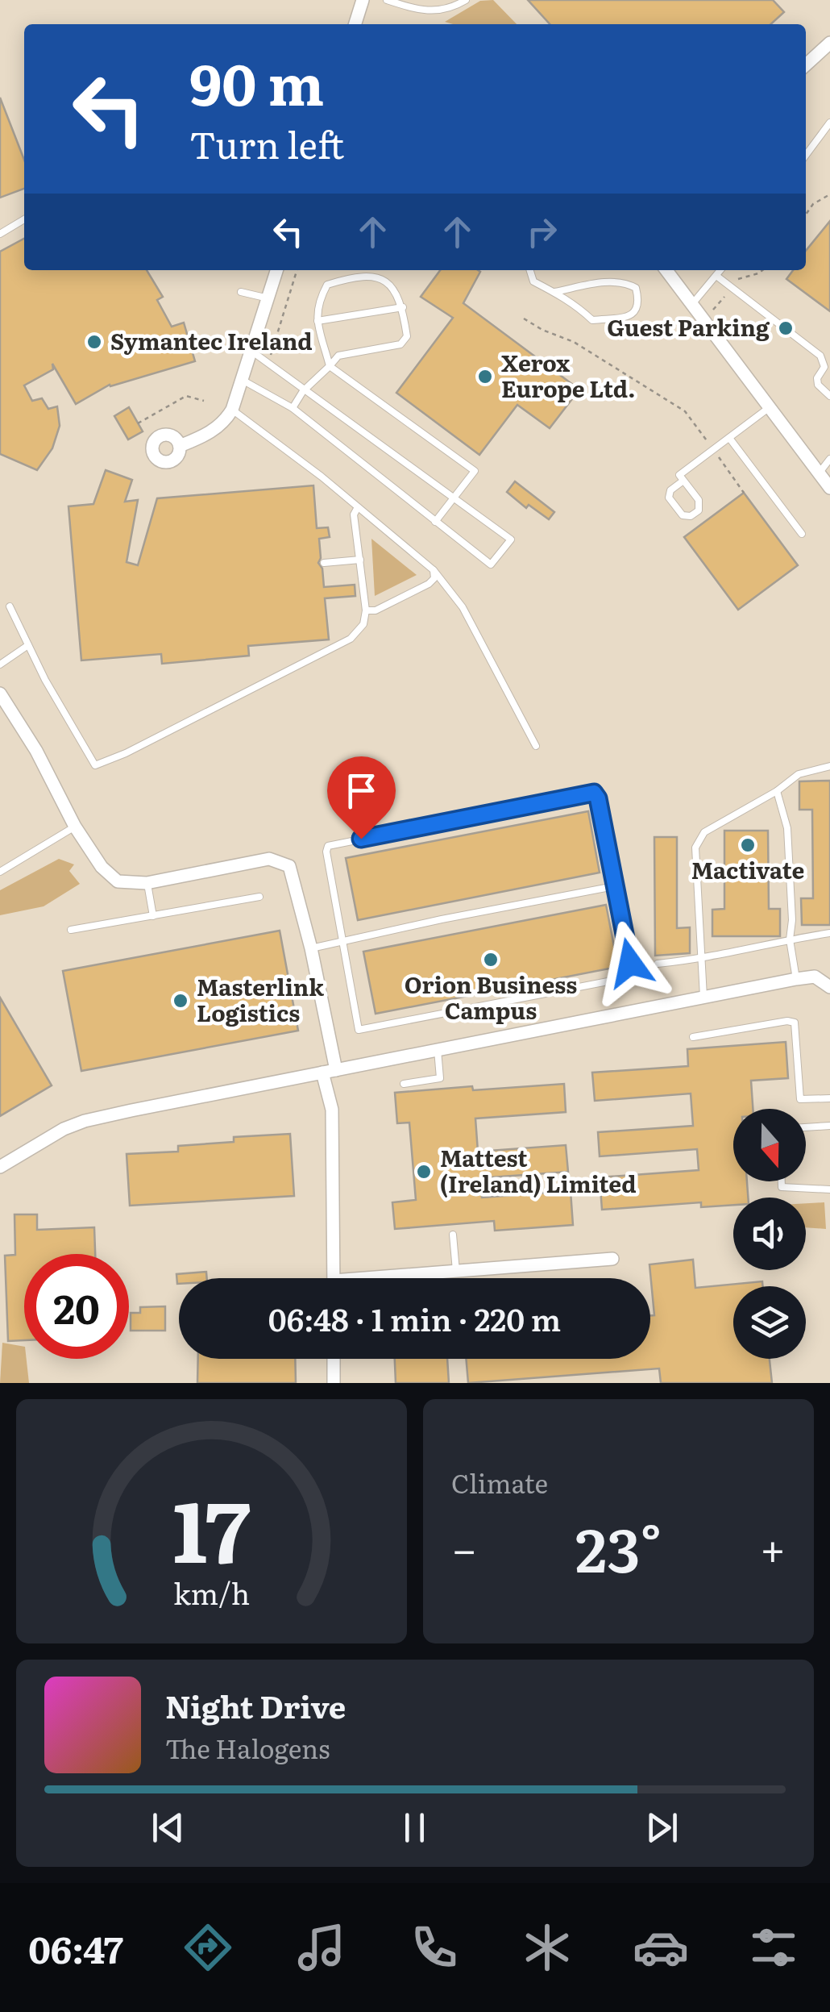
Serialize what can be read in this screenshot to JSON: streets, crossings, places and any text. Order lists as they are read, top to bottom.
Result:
{
  "places": [
    "Guest Parking",
    "Symantec Ireland",
    "Xerox Europe Ltd.",
    "Mactivate",
    "Orion Business Campus",
    "Masterlink Logistics",
    "Mattest (Ireland) Limited"
  ],
  "north": "bottom",
  "page": {
    "turn": ["90 m", "Turn left"],
    "limit": "20",
    "trip": "06:48 · 1 min · 220 m",
    "tile": "Climate",
    "heat": ["−", "23°", "+"],
    "song": ["Night Drive", "The Halogens"],
    "tabs": "06:47",
    "gauge": ["17", "km/h"]
  }
}
